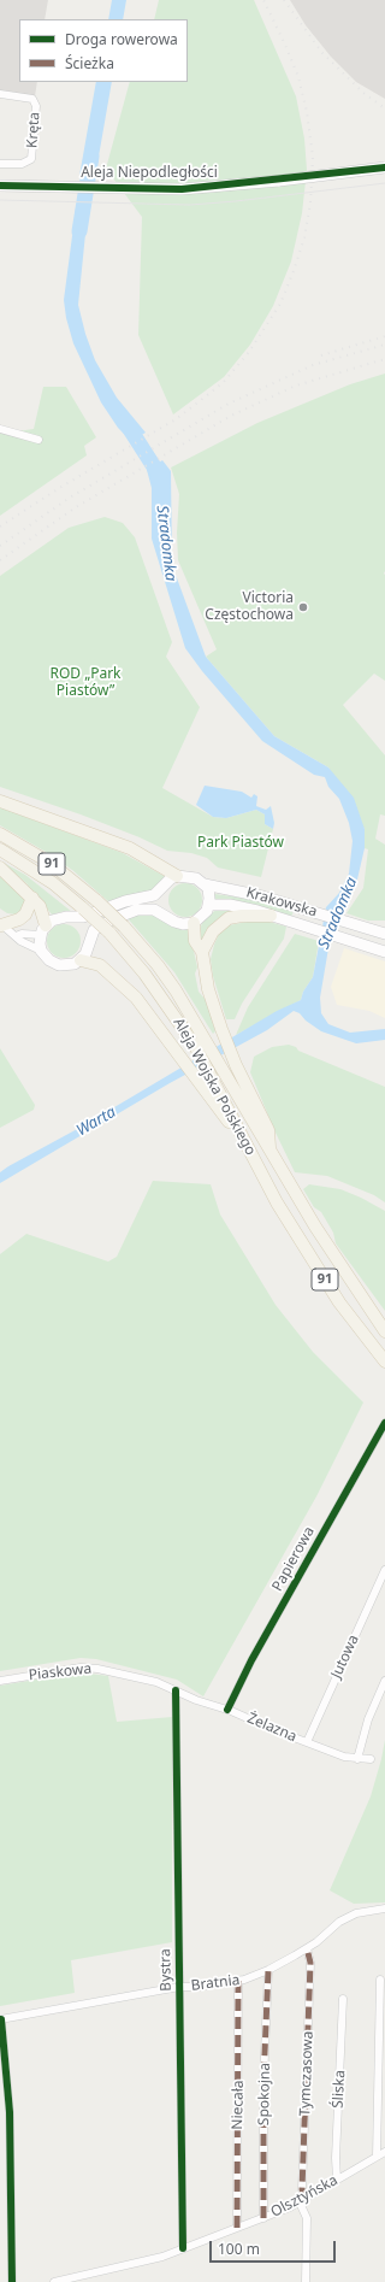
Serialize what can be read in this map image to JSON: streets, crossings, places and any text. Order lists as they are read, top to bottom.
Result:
{
  "streets": {
    "main road": [
      "Aleja Niepodległości",
      "91",
      "Krakowska",
      "Aleja Wojska Polskiego"
    ],
    "street": [
      "Kręta",
      "Papierowa",
      "Jutowa",
      "Piaskowa",
      "Żelazna",
      "Bystra",
      "Bratnia",
      "Tymczasowa",
      "Śliska",
      "Spokojna",
      "Niecała",
      "Olsztyńska"
    ]
  },
  "crossings": [
    ["Papierowa", "Żelazna"],
    ["Jutowa", "Żelazna"],
    ["Piaskowa", "Żelazna"],
    ["Piaskowa", "Bystra"],
    ["Żelazna", "Bystra"],
    ["Bystra", "Bratnia"],
    ["Bystra", "Olsztyńska"],
    ["Bratnia", "Tymczasowa"],
    ["Bratnia", "Spokojna"],
    ["Bratnia", "Niecała"],
    ["Tymczasowa", "Olsztyńska"],
    ["Śliska", "Olsztyńska"],
    ["Spokojna", "Olsztyńska"],
    ["Niecała", "Olsztyńska"]
  ],
  "water": ["Stradomka", "Warta"],
  "parks": ["ROD „Park Piastów”", "Park Piastów"],
  "places": ["Victoria Częstochowa"],
  "legend": ["Droga rowerowa", "Ścieżka"],
  "scale_bar": "100 m"
}
